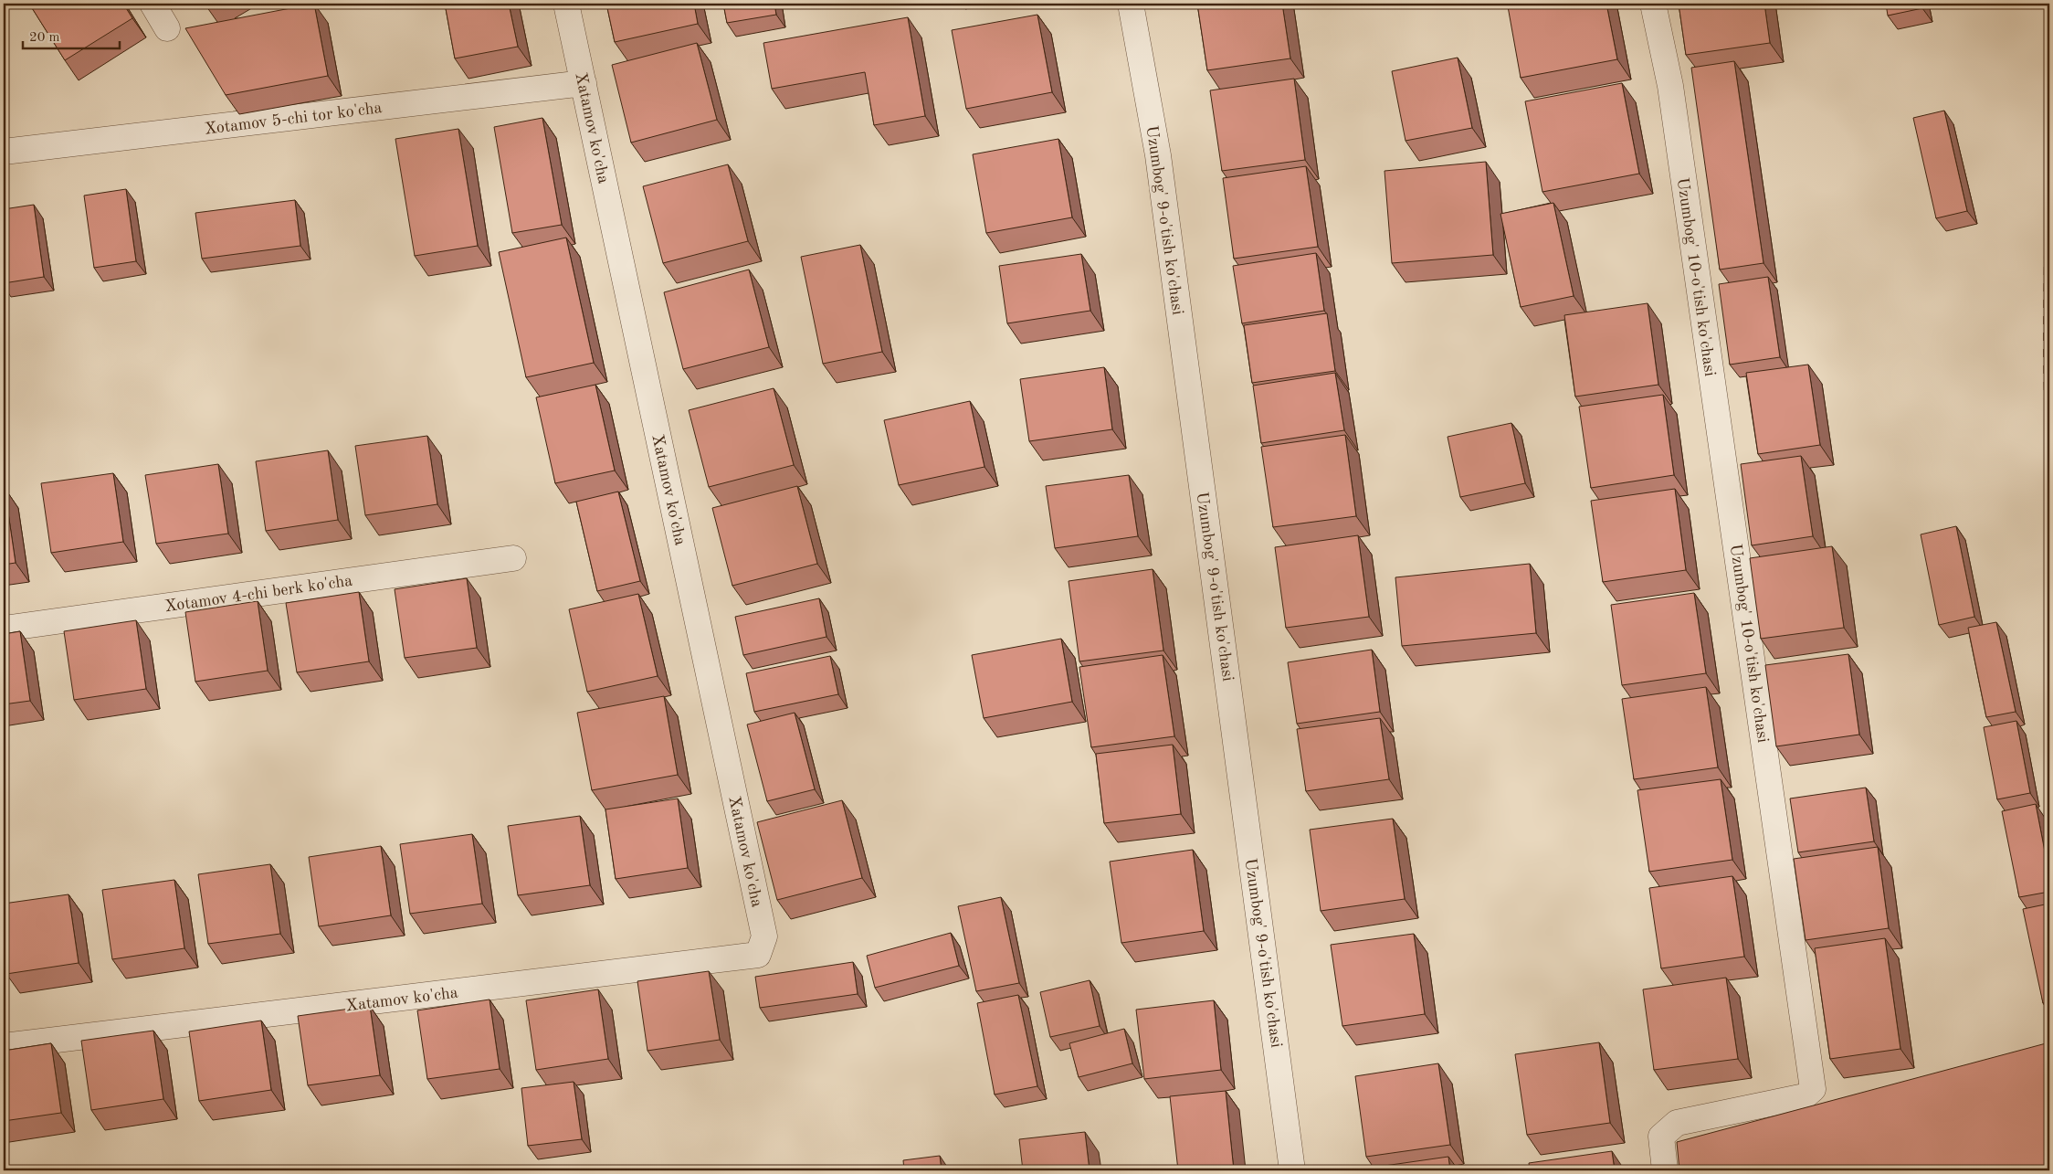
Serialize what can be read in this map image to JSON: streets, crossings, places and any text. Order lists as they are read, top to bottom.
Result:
{
  "streets": {
    "street": [
      "Xotamov 5-chi tor ko'cha",
      "Xatamov ko'cha",
      "Uzumbog' 9-o'tish ko'chasi",
      "Uzumbog' 10-o'tish ko'chasi",
      "Xotamov 4-chi berk ko'cha"
    ]
  },
  "crossings": [
    ["Xotamov 5-chi tor ko'cha", "Xatamov ko'cha"]
  ],
  "scale_bar": "20 m"
}
